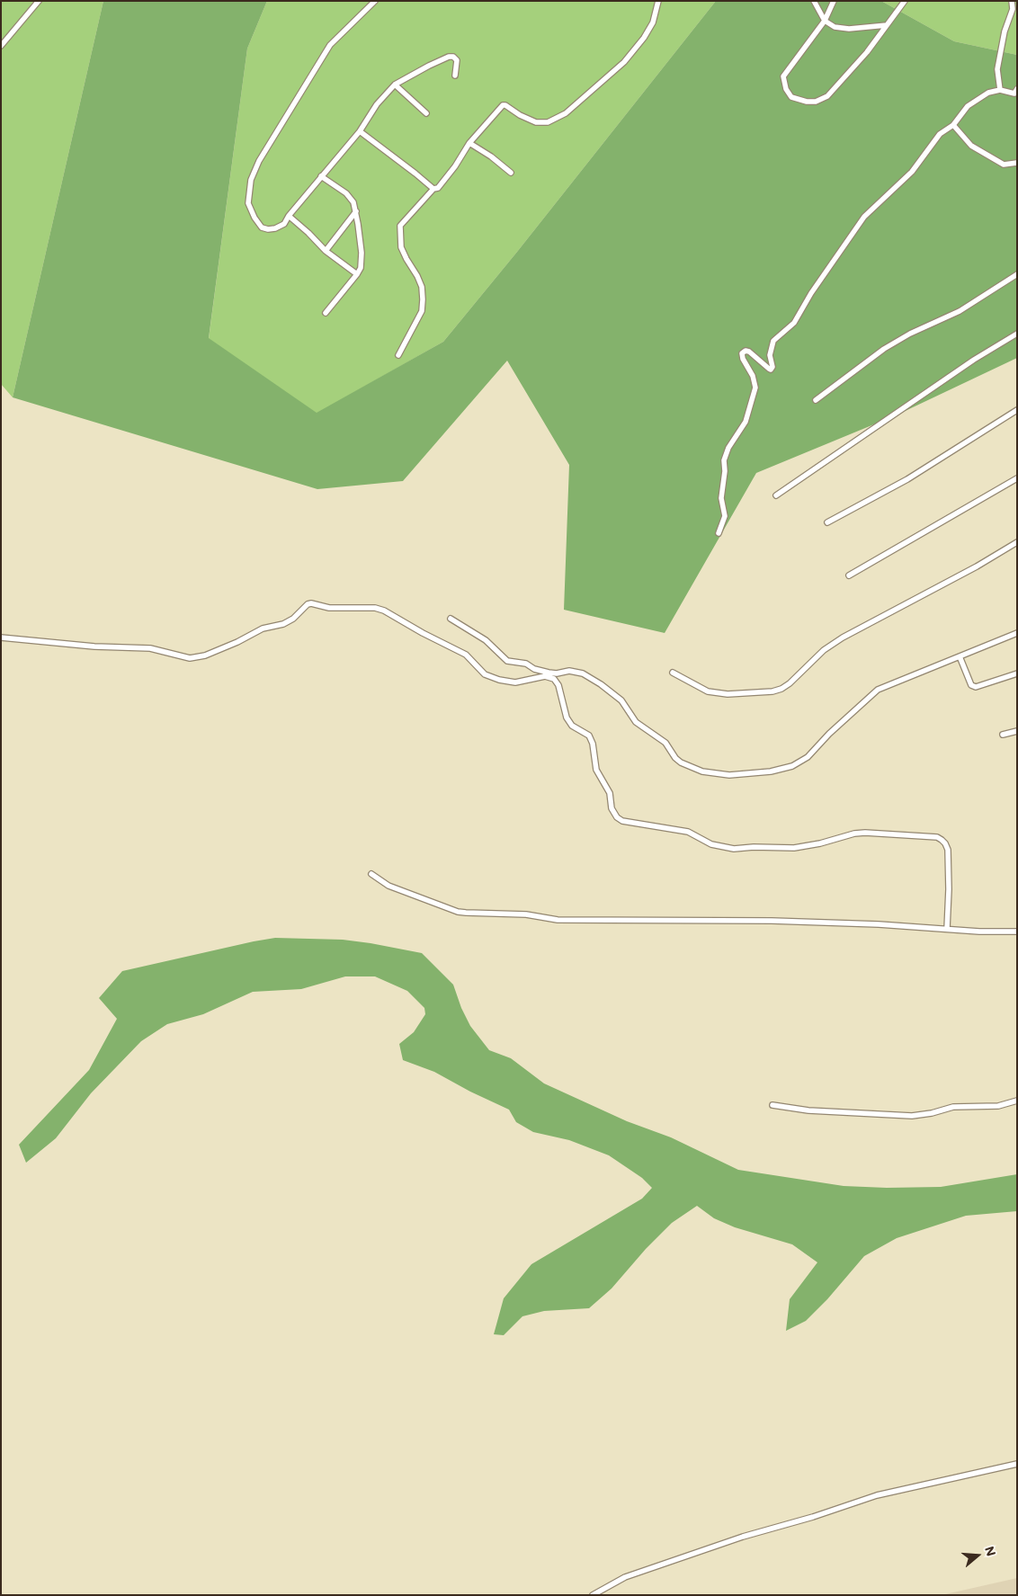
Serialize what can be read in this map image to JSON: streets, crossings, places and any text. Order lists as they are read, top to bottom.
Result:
{
  "north": "right"
}
